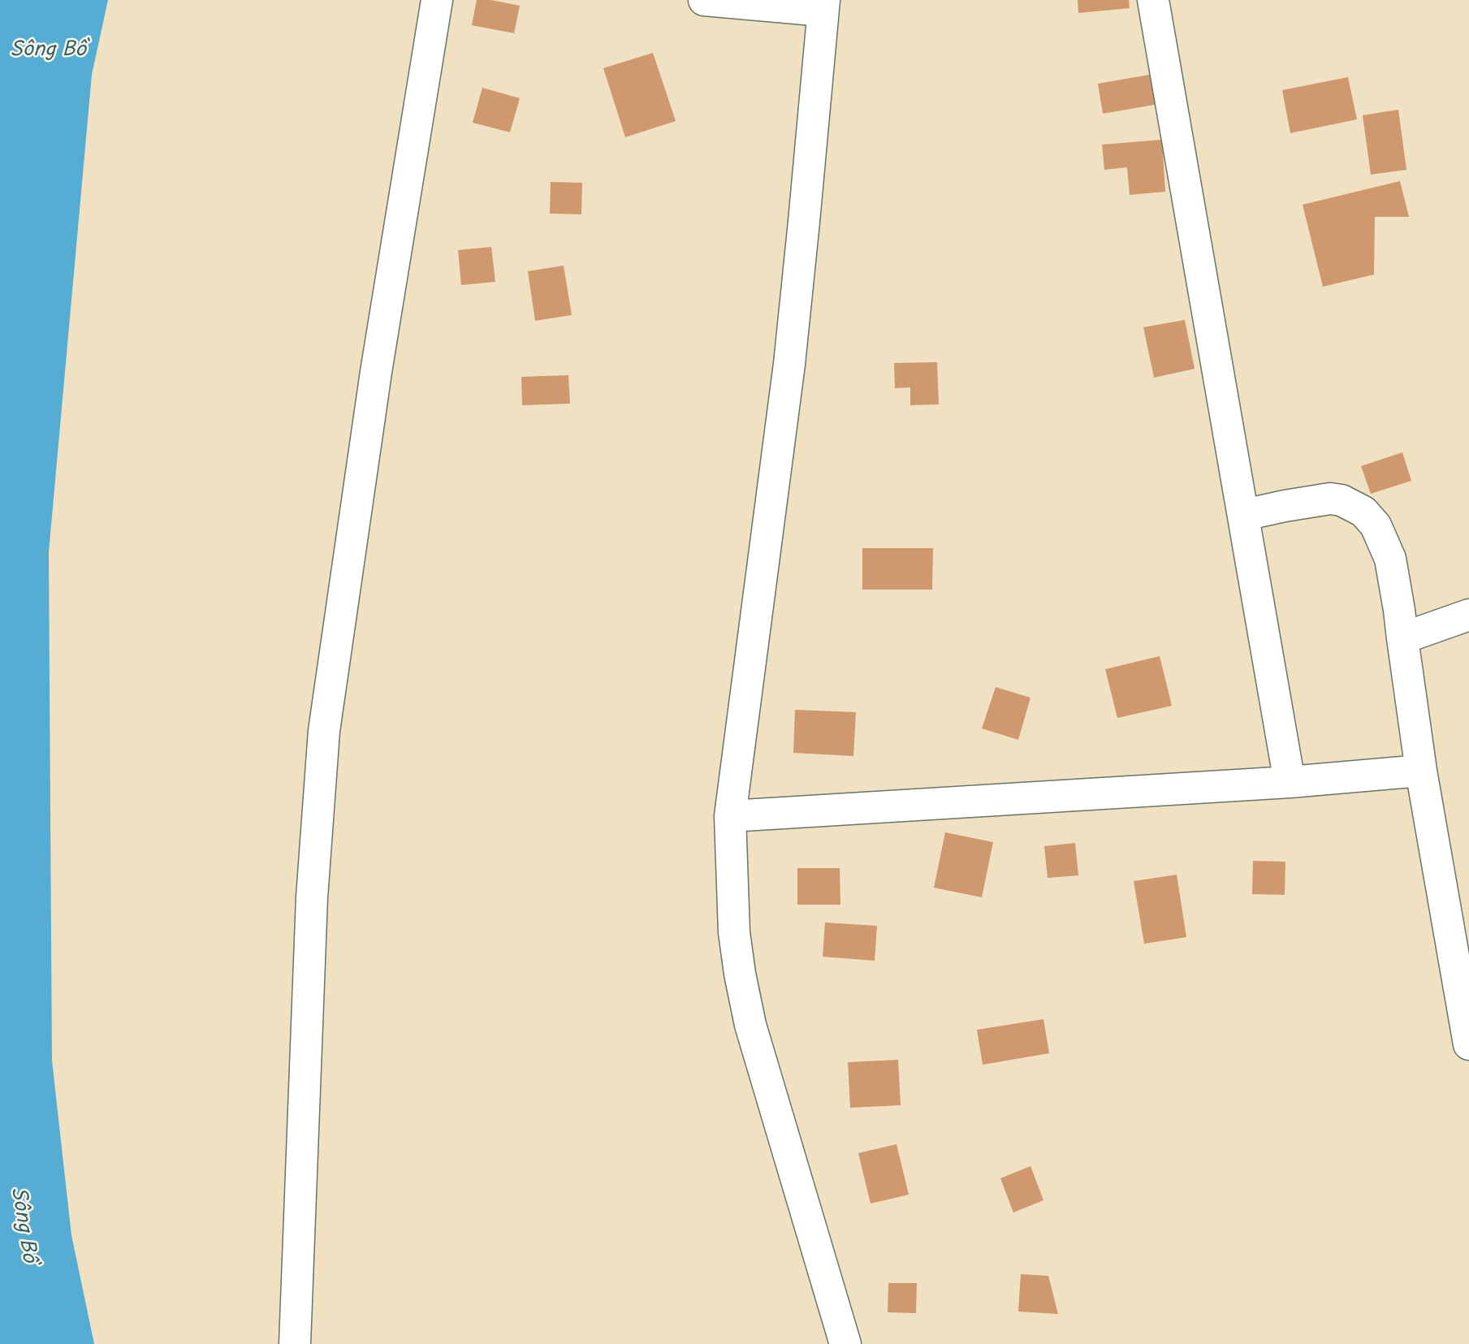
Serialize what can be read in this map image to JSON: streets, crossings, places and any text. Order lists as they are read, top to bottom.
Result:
{
  "water": ["Sông Bồ"]
}
